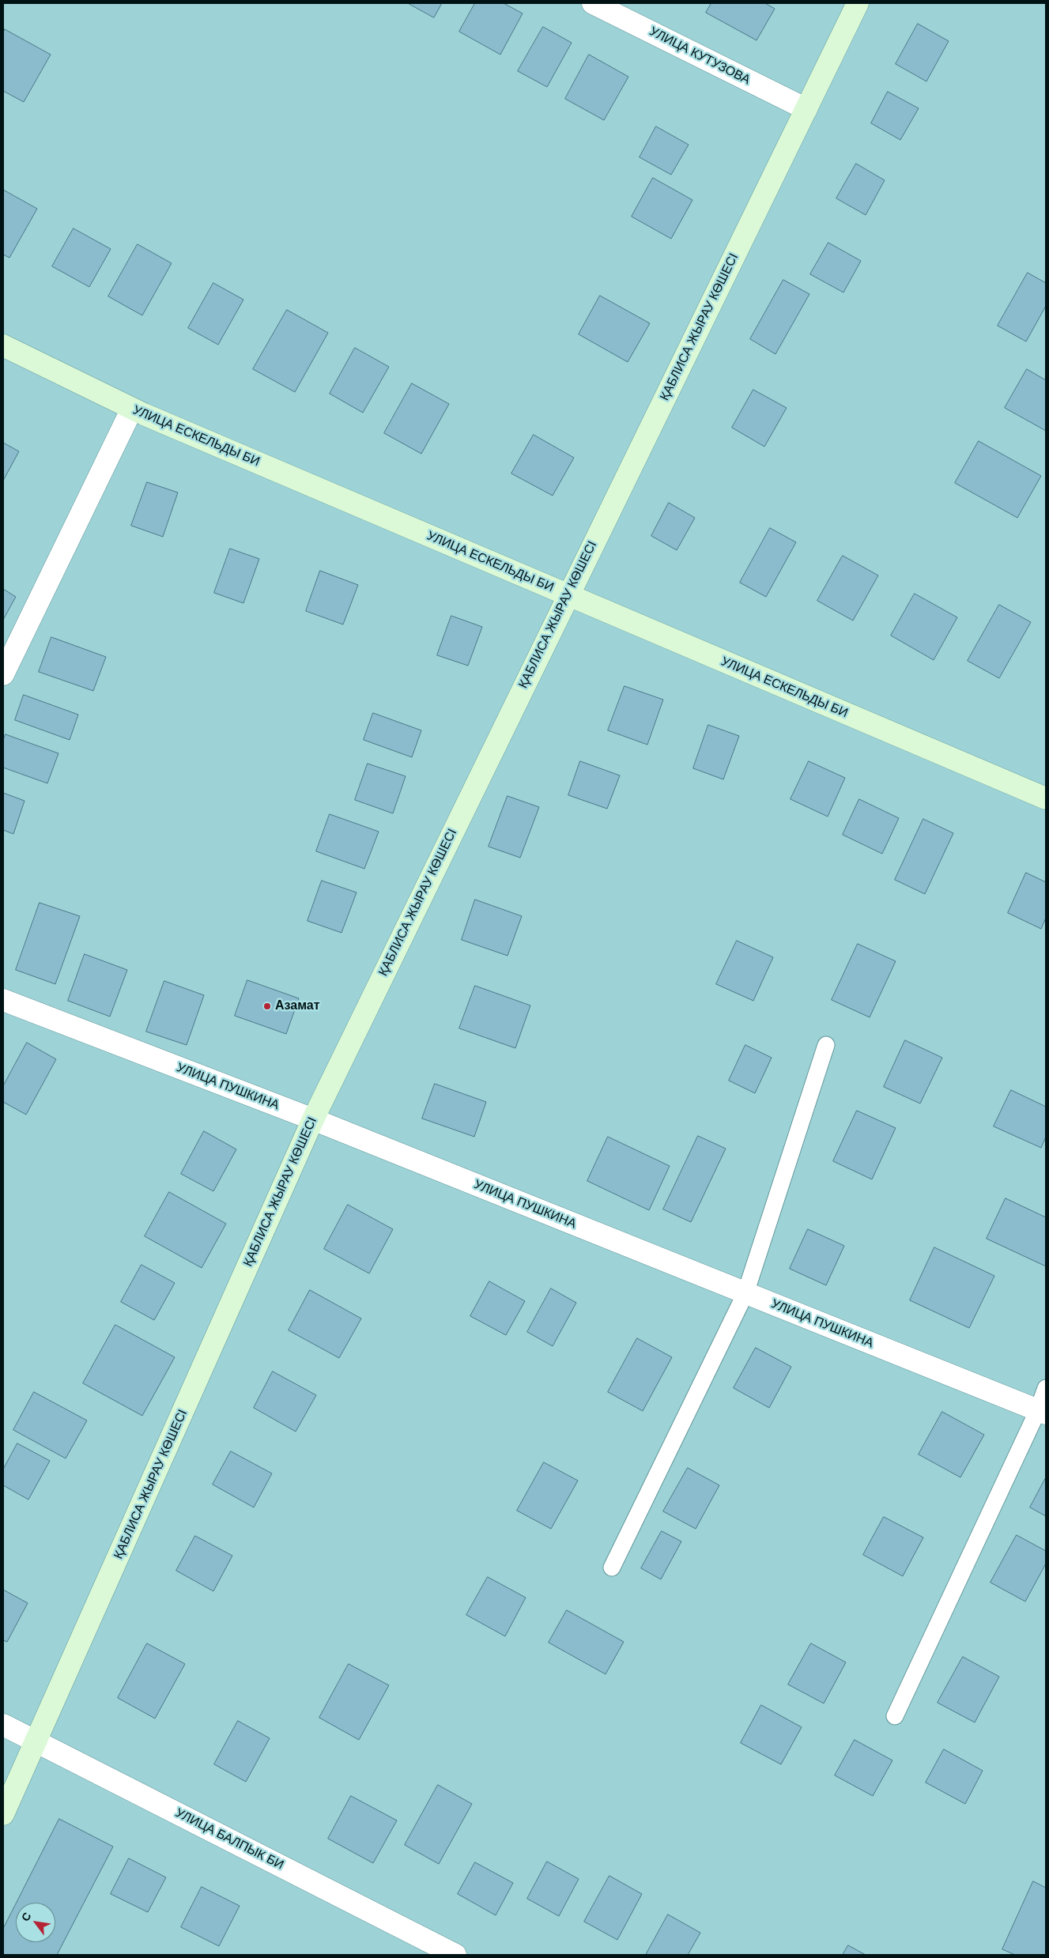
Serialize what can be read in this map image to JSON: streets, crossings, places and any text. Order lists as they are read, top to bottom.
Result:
{
  "streets": {
    "street": [
      "УЛИЦА КУТУЗОВА",
      "ҚАБЛИСА ЖЫРАУ КӨШЕСІ",
      "УЛИЦА ЕСКЕЛЬДЫ БИ",
      "УЛИЦА ПУШКИНА",
      "УЛИЦА БАЛПЫК БИ"
    ]
  },
  "crossings": [
    ["УЛИЦА КУТУЗОВА", "ҚАБЛИСА ЖЫРАУ КӨШЕСІ"],
    ["ҚАБЛИСА ЖЫРАУ КӨШЕСІ", "УЛИЦА ЕСКЕЛЬДЫ БИ"],
    ["ҚАБЛИСА ЖЫРАУ КӨШЕСІ", "УЛИЦА ПУШКИНА"],
    ["ҚАБЛИСА ЖЫРАУ КӨШЕСІ", "УЛИЦА БАЛПЫК БИ"]
  ],
  "places": ["Азамат"],
  "north": "top left"
}
